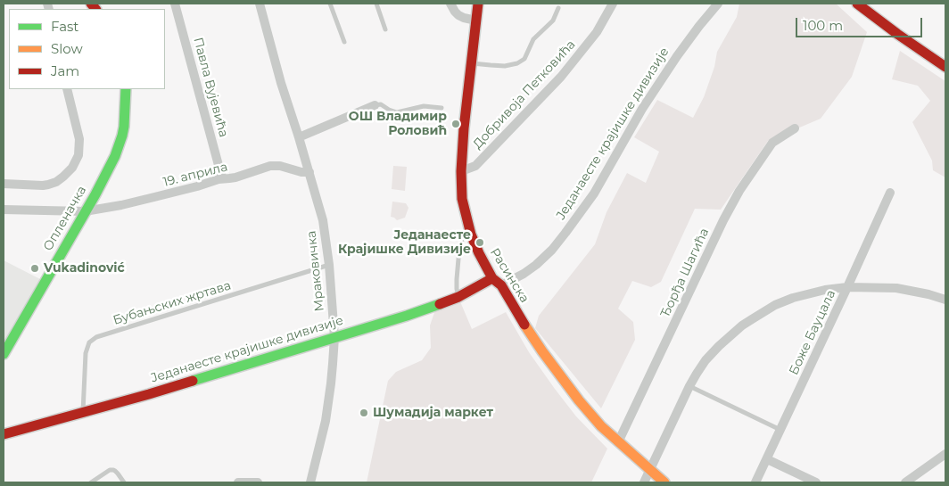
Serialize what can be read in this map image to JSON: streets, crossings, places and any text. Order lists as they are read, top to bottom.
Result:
{
  "streets": {
    "street": [
      "Павла Вујевића",
      "Добривоја Петковића",
      "Једанаесте крајишке дивизије",
      "19. априла",
      "Опленачка",
      "Мраковичка",
      "Ђорђа Шагића",
      "Расинска",
      "Боже Бауцала"
    ],
    "lane": ["Бубањских жртава"]
  },
  "crossings": [
    ["Павла Вујевића", "19. априла"],
    ["Добривоја Петковића", "Расинска"],
    ["Једанаесте крајишке дивизије", "Мраковичка"],
    ["Једанаесте крајишке дивизије", "Расинска"],
    ["Једанаесте крајишке дивизије", "Бубањских жртава"],
    ["19. априла", "Опленачка"],
    ["19. априла", "Мраковичка"],
    ["Мраковичка", "Бубањских жртава"],
    ["Ђорђа Шагића", "Расинска"]
  ],
  "places": [
    "ОШ Владимир Роловић",
    "Једанаесте Крајишке Дивизије",
    "Vukadinović",
    "Шумадија маркет"
  ],
  "legend": ["Fast", "Slow", "Jam"],
  "scale_bar": "100 m"
}
